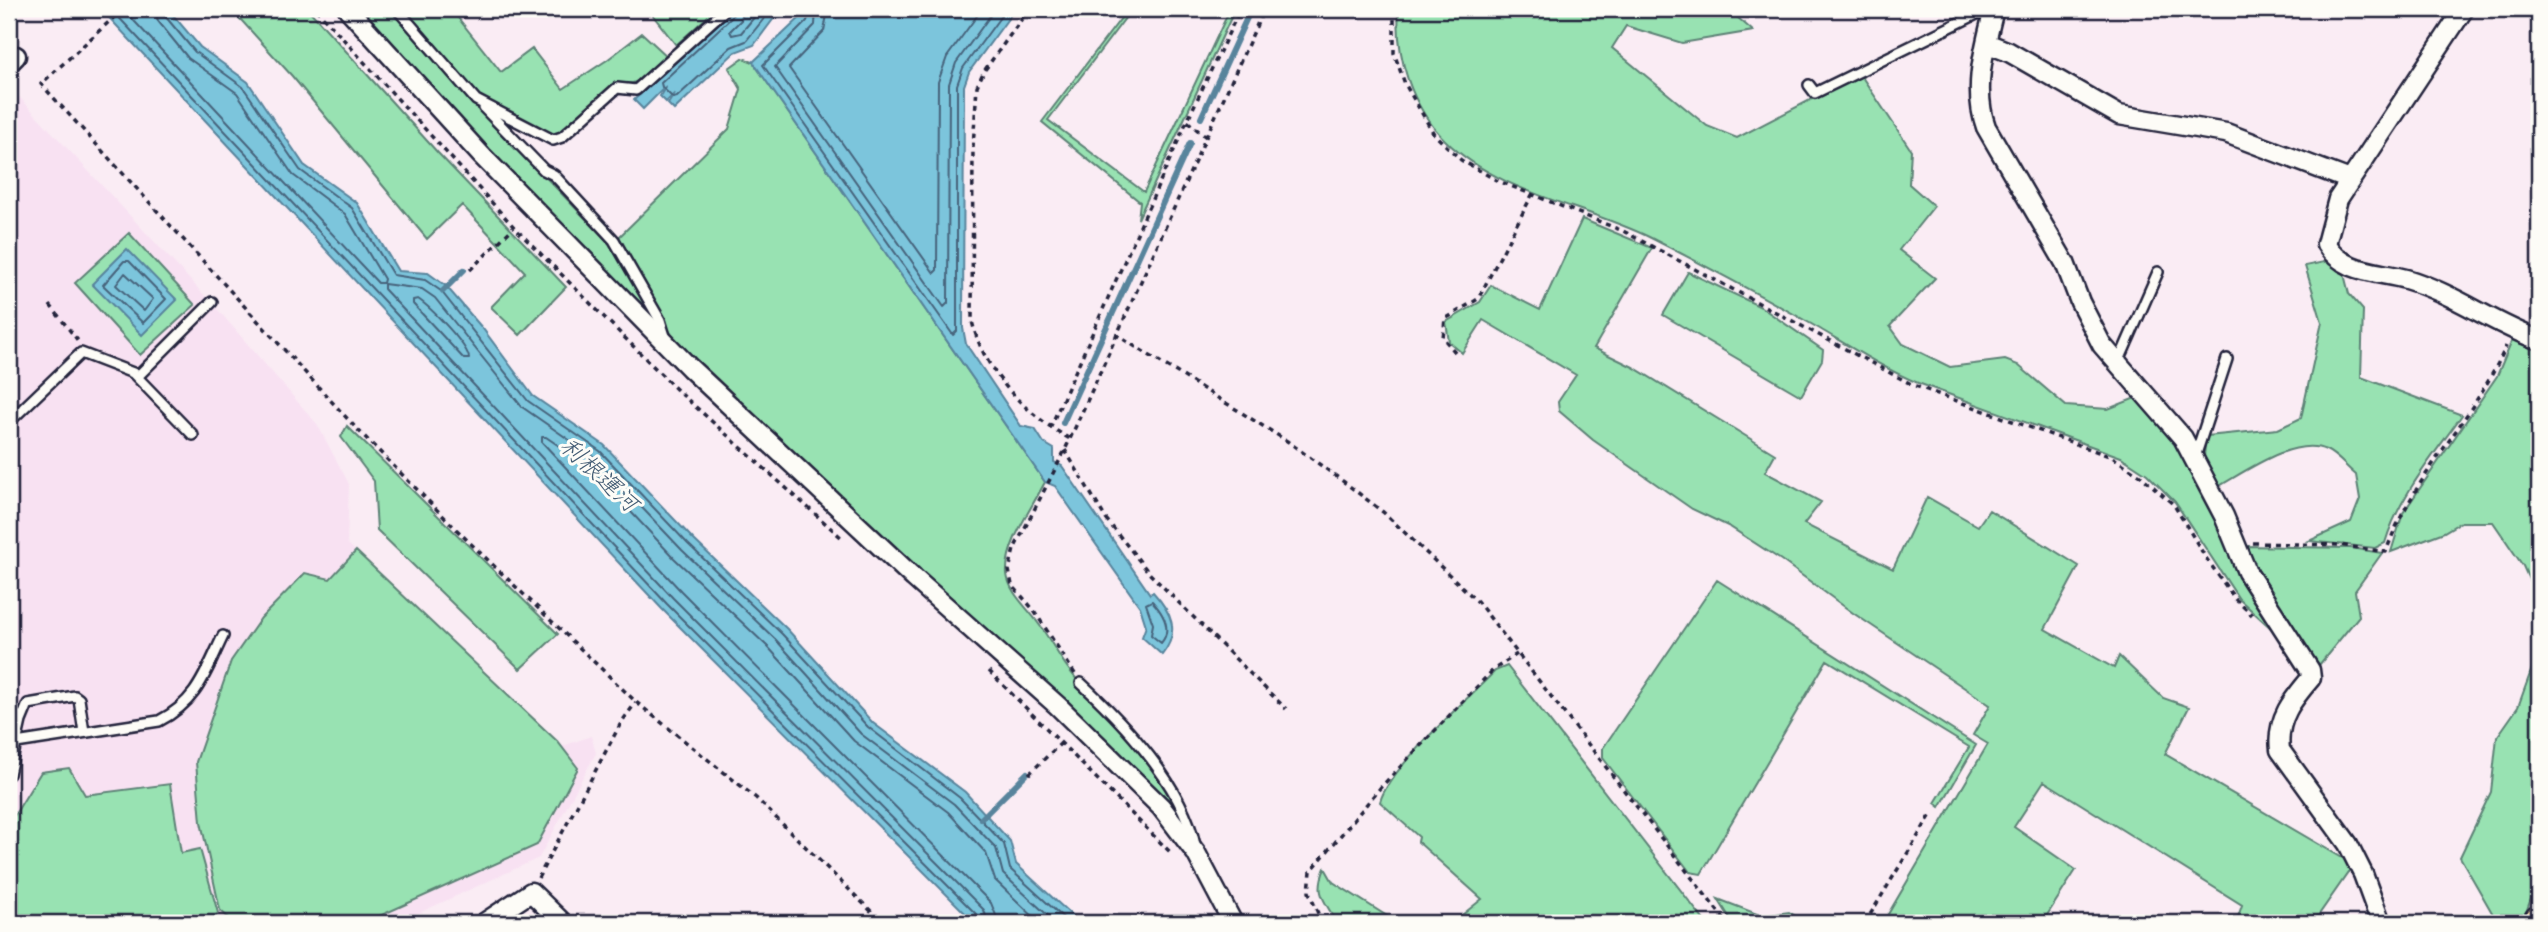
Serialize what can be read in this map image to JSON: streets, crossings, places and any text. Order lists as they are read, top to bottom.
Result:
{
  "water": ["利根運河"]
}
